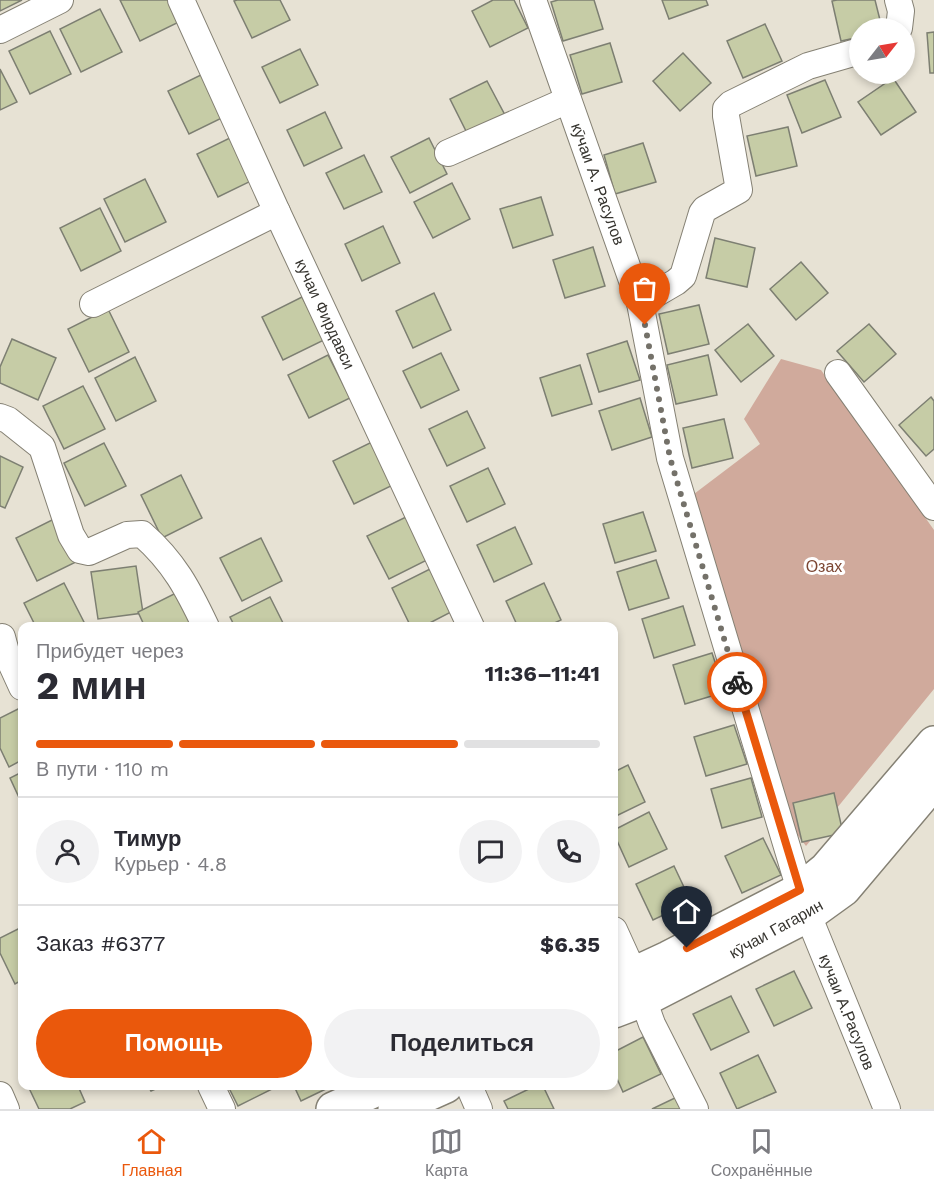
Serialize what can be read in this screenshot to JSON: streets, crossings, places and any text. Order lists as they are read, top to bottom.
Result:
{
  "streets": {
    "highway": ["кӯчаи Гагарин"],
    "street": ["кӯчаи А. Расулов", "кучаи Фирдавси", "кучаи А.Расулов"]
  },
  "crossings": [
    ["кӯчаи А. Расулов", "кӯчаи Гагарин"],
    ["кӯчаи А. Расулов", "кучаи А.Расулов"],
    ["кӯчаи Гагарин", "кучаи А.Расулов"]
  ],
  "parks": ["Озах"],
  "north": "top right",
  "page": {
    "heading": ["2 мин", "Прибудет через", "11:36–11:41"],
    "panel": [
      "Тимур",
      "Курьер · 4.8",
      "Заказ #6377",
      "$6.35"
    ],
    "bar": "В пути · 110 m",
    "buttons": ["Помощь", "Поделиться"],
    "tabs": ["Главная", "Карта", "Сохранённые"]
  }
}
